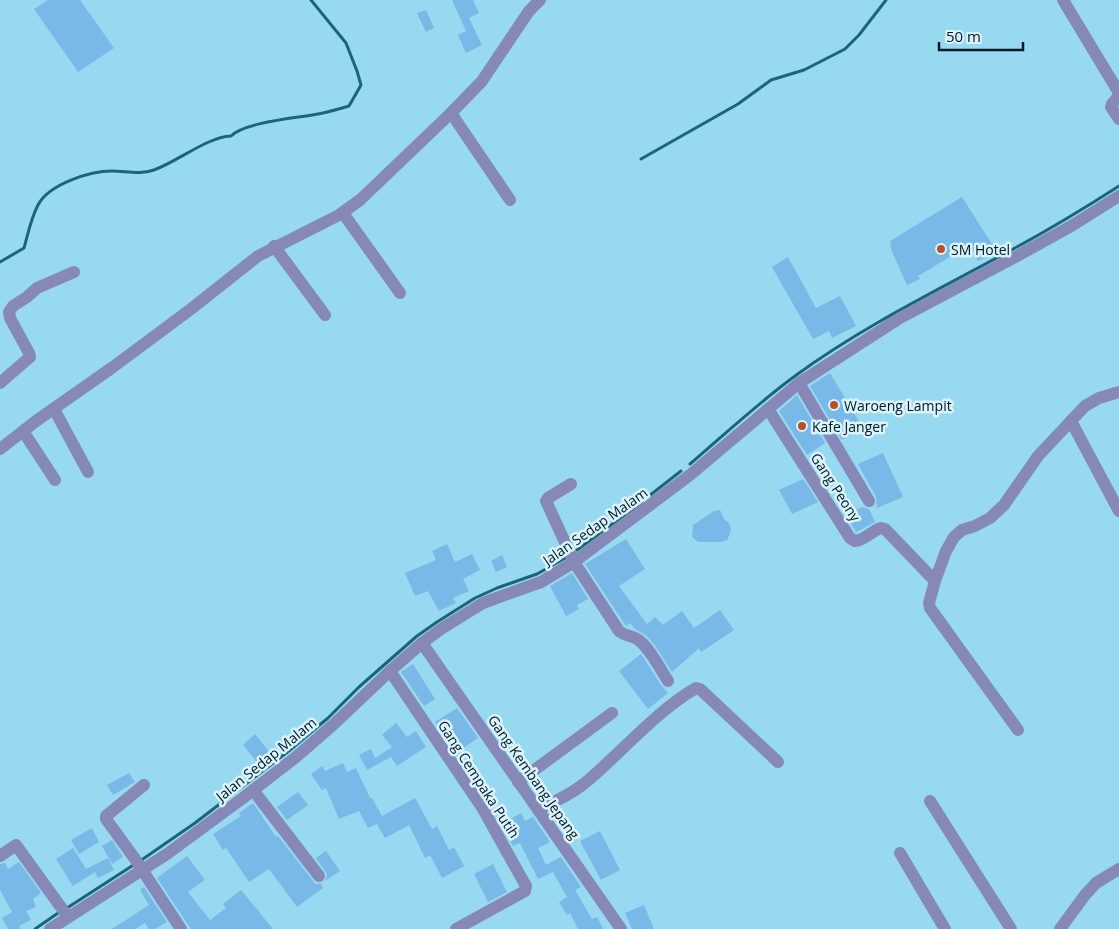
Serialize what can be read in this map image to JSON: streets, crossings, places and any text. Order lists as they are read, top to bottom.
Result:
{
  "streets": {
    "street": [
      "Gang Peony",
      "Jalan Sedap Malam",
      "Gang Kembang Jepang",
      "Gang Cempaka Putih"
    ]
  },
  "crossings": [
    ["Gang Peony", "Jalan Sedap Malam"],
    ["Jalan Sedap Malam", "Gang Kembang Jepang"],
    ["Jalan Sedap Malam", "Gang Cempaka Putih"]
  ],
  "places": ["SM Hotel", "Waroeng Lampit", "Kafe Janger"],
  "scale_bar": "50 m"
}
